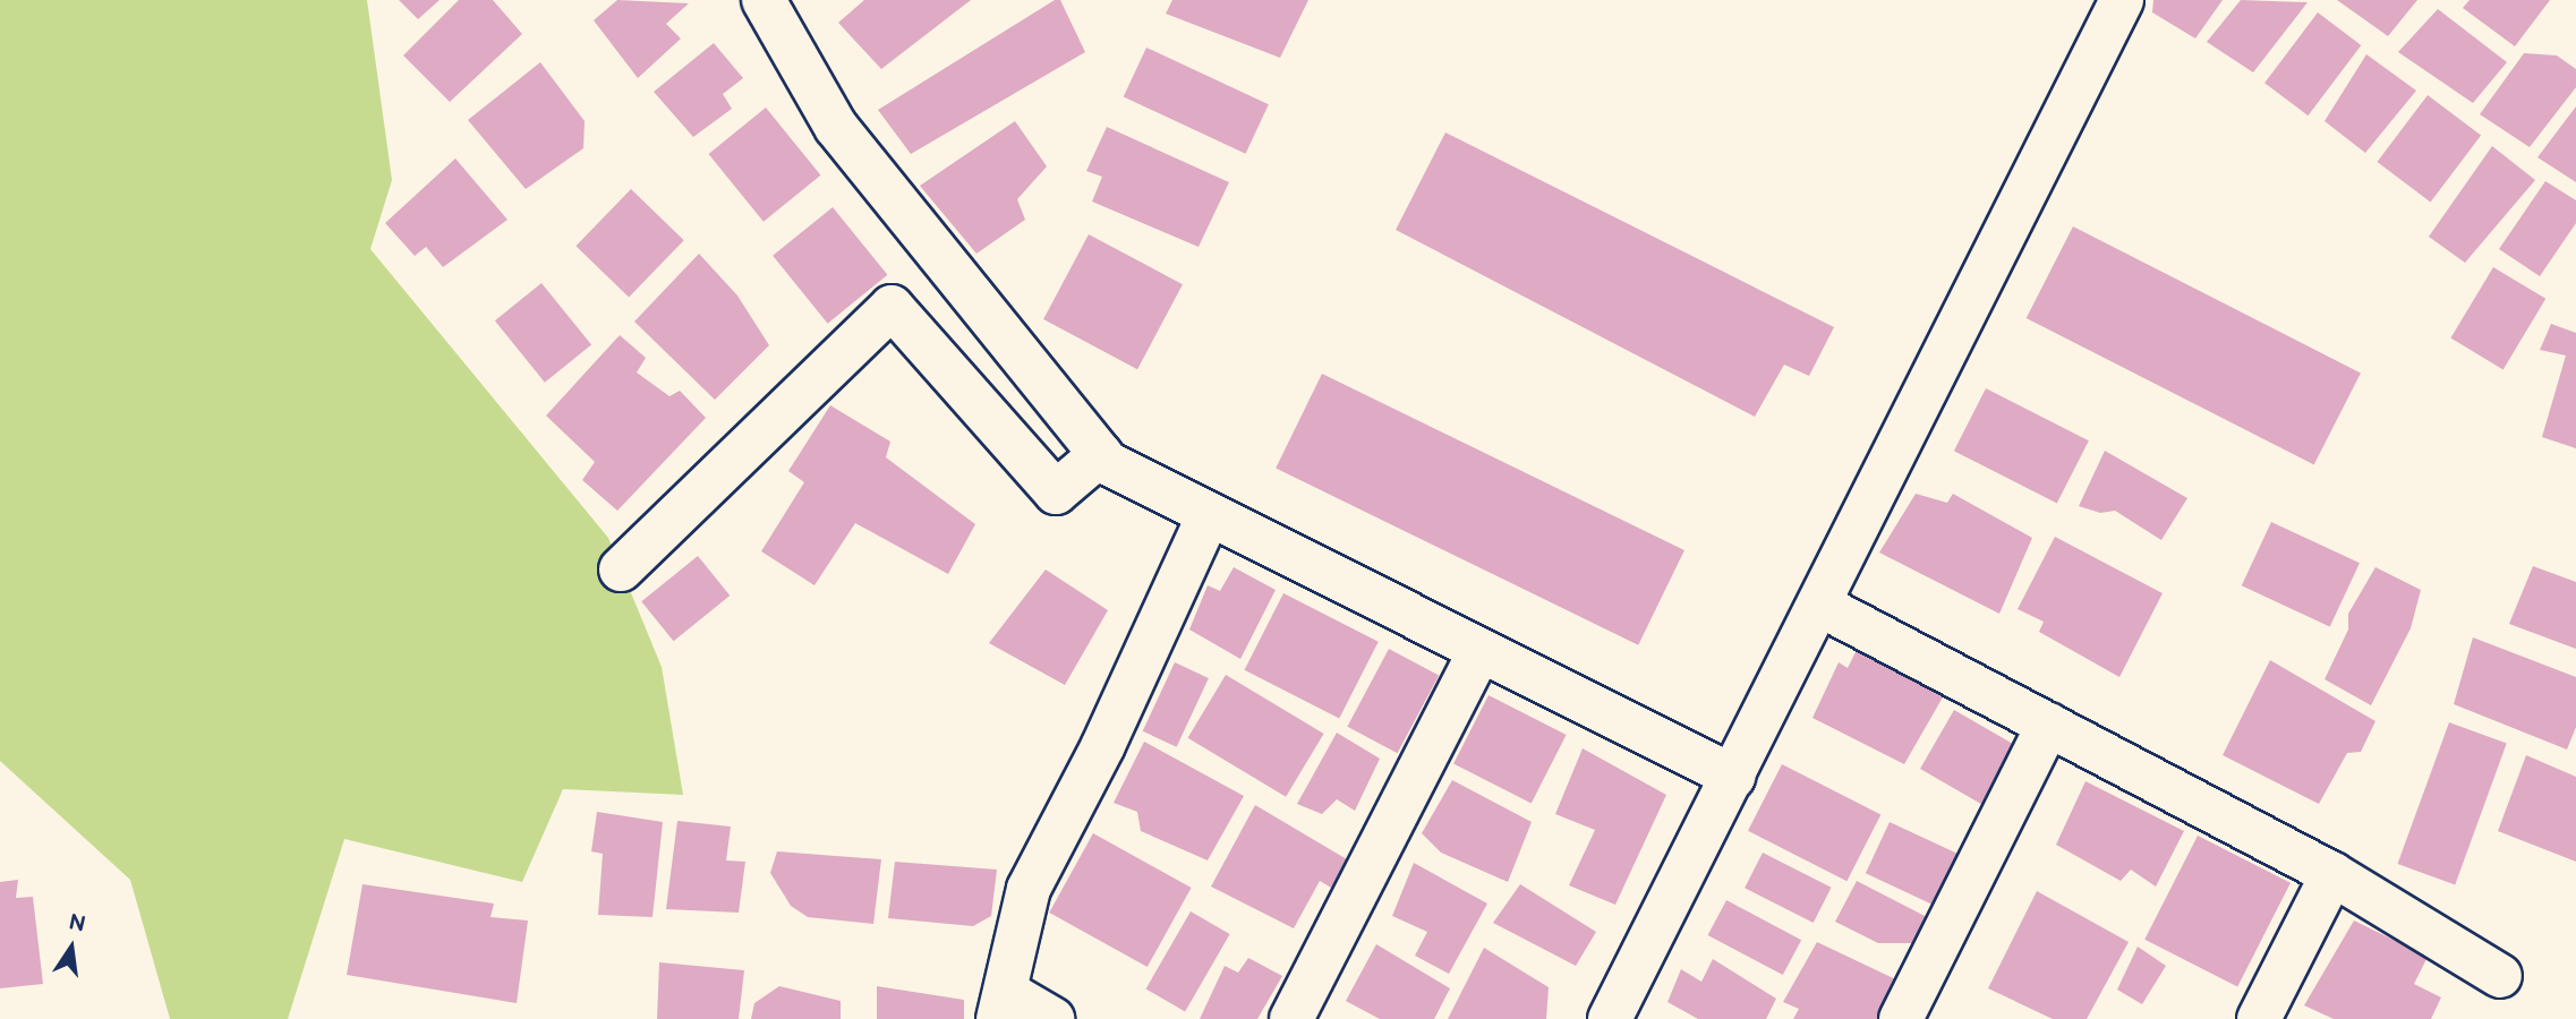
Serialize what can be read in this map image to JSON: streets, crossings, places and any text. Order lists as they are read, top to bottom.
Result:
{
  "north": "top"
}
